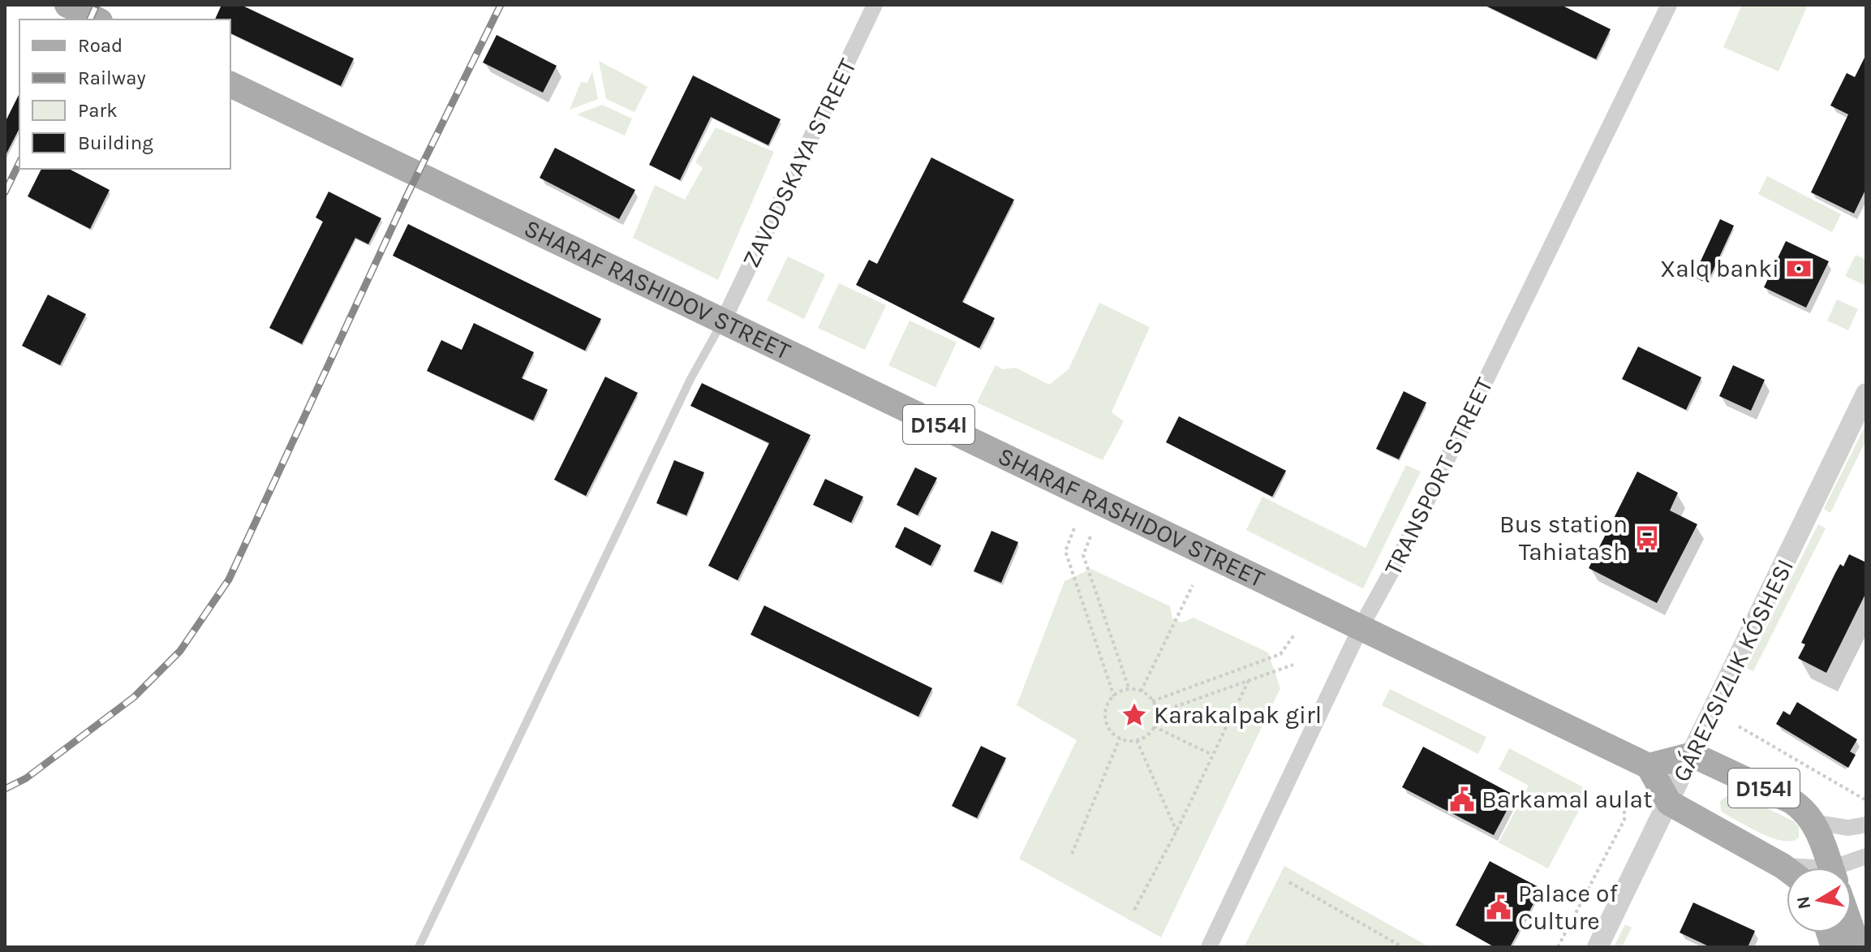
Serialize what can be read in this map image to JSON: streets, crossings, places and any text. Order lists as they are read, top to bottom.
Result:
{
  "streets": {
    "main road": ["SHARAF RASHIDOV STREET", "D154l"],
    "street": ["ZAVODSKAYA STREET", "TRANSPORT STREET", "GÁREZSIZLIK KÓSHESI"]
  },
  "crossings": [
    ["ZAVODSKAYA STREET", "SHARAF RASHIDOV STREET"],
    ["SHARAF RASHIDOV STREET", "TRANSPORT STREET"],
    ["D154l", "GÁREZSIZLIK KÓSHESI"]
  ],
  "places": {
    "bank": ["Xalq banki"],
    "bus stop": ["Bus station Tahiatash"],
    "place": ["Karakalpak girl"],
    "public building": ["Barkamal aulat", "Palace of Culture"]
  },
  "legend": [
    "Road",
    "Railway",
    "Park",
    "Building"
  ],
  "north": "left"
}
